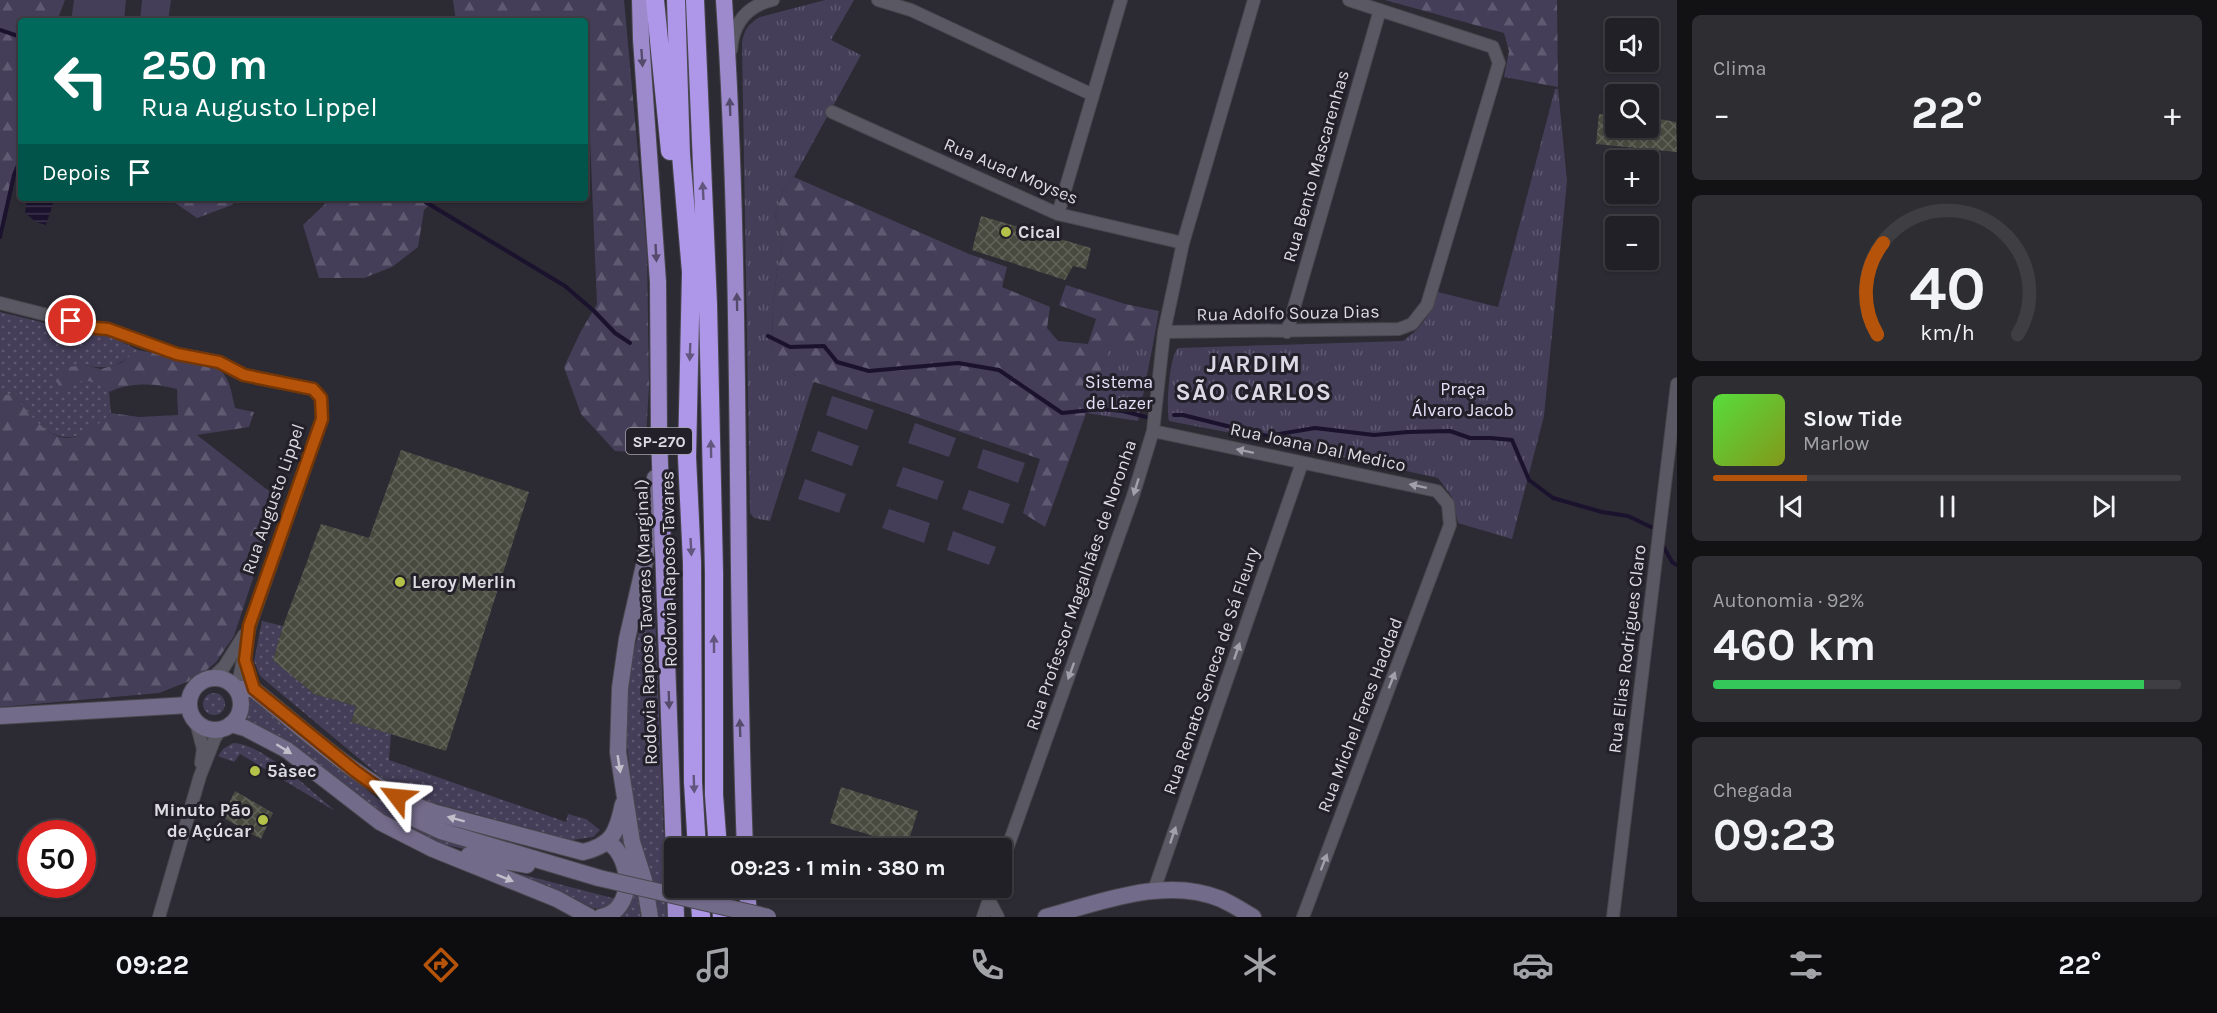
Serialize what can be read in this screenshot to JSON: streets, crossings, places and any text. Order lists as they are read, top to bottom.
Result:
{
  "streets": {
    "highway": ["SP-270", "Rodovia Raposo Tavares", "Rodovia Raposo Tavares (Marginal)"],
    "street": [
      "Rua Bento Mascarenhas",
      "Rua Auad Moyses",
      "Rua Adolfo Souza Dias",
      "Rua Joana Dal Medico",
      "Rua Augusto Lippel",
      "Rua Professor Magalhães de Noronha",
      "Rua Elias Rodrigues Claro",
      "Rua Renato Seneca de Sá Fleury",
      "Rua Michel Feres Haddad"
    ]
  },
  "crossings": [
    ["Rua Bento Mascarenhas", "Rua Adolfo Souza Dias"],
    ["Rua Auad Moyses", "Rua Professor Magalhães de Noronha"],
    ["Rua Adolfo Souza Dias", "Rua Professor Magalhães de Noronha"],
    ["Rua Joana Dal Medico", "Rua Professor Magalhães de Noronha"],
    ["Rua Joana Dal Medico", "Rua Renato Seneca de Sá Fleury"],
    ["Rua Joana Dal Medico", "Rua Michel Feres Haddad"]
  ],
  "one_way": [
    "Rua Joana Dal Medico",
    "Rua Professor Magalhães de Noronha",
    "Rua Renato Seneca de Sá Fleury",
    "Rua Michel Feres Haddad"
  ],
  "districts": ["JARDIM SÃO CARLOS"],
  "parks": ["Sistema de Lazer", "Praça Álvaro Jacob"],
  "places": [
    "Cical",
    "Leroy Merlin",
    "5àsec",
    "Minuto Pão de Açúcar"
  ],
  "page": {
    "tile": [
      "Clima",
      ["Autonomia · 92%", "460 km"],
      ["Chegada", "09:23"]
    ],
    "map_buttons": ["+", "−"],
    "turn": ["250 m", "Rua Augusto Lippel"],
    "heat": ["−", "22°", "+"],
    "then": "Depois",
    "song": ["Slow Tide", "Marlow"],
    "limit": "50",
    "trip": "09:23 · 1 min · 380 m",
    "tabs": ["09:22", "22°"],
    "gauge": ["40", "km/h"]
  }
}
